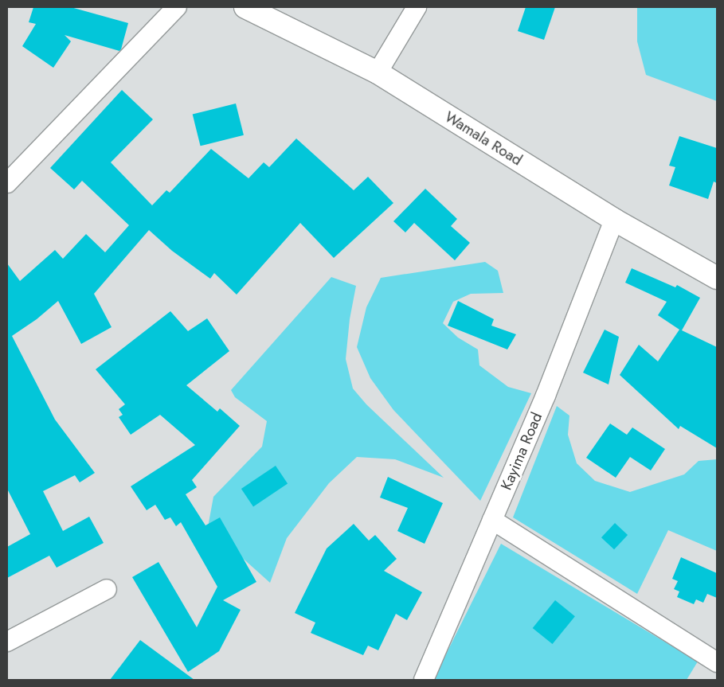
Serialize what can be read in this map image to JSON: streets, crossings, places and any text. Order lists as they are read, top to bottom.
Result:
{
  "streets": {
    "street": ["Wamala Road", "Kayima Road"]
  },
  "crossings": [
    ["Wamala Road", "Kayima Road"]
  ]
}
